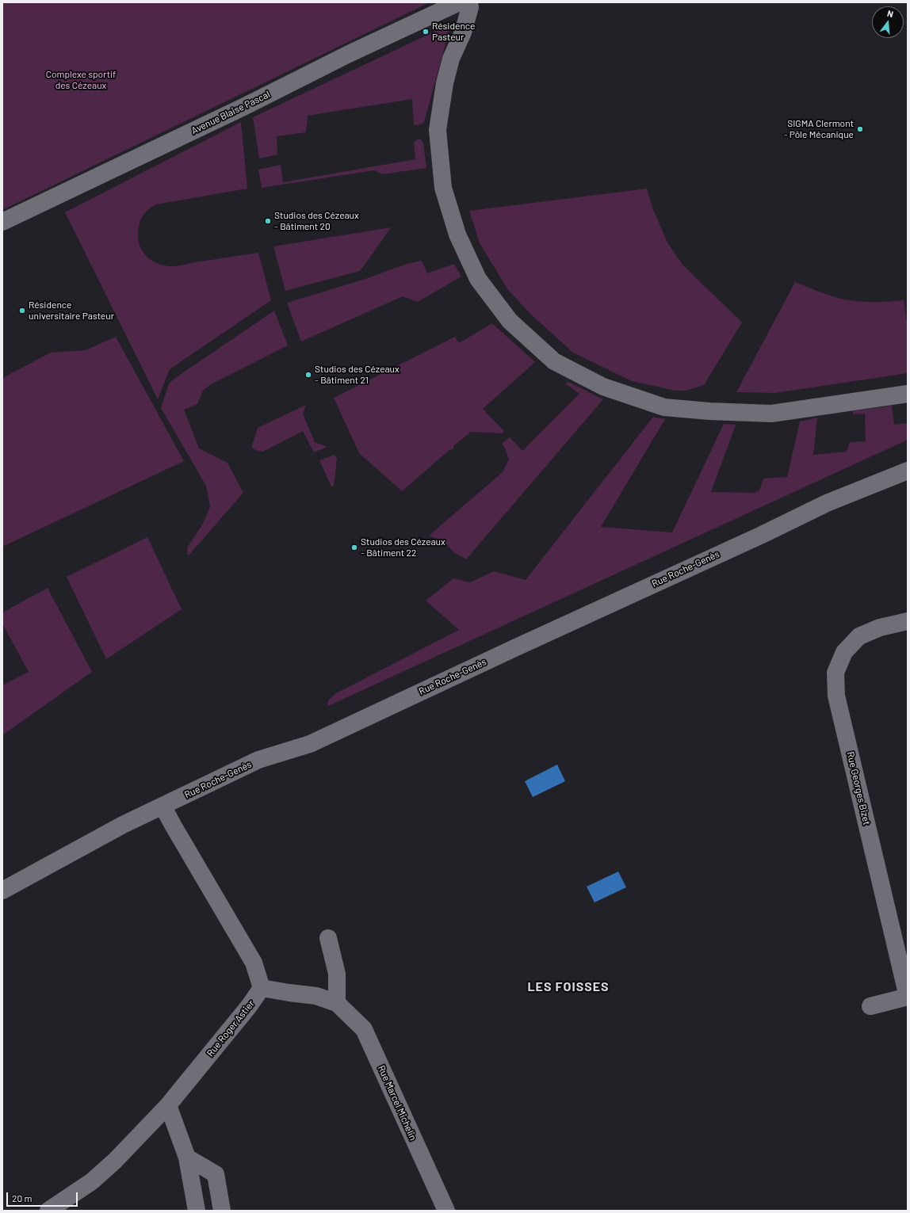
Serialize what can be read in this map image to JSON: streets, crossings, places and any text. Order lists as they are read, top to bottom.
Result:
{
  "streets": {
    "street": [
      "Avenue Blaise Pascal",
      "Rue Roche-Genès",
      "Rue Georges Bizet",
      "Rue Roger Astier",
      "Rue Marcel Michelin"
    ]
  },
  "crossings": [
    ["Rue Roger Astier", "Rue Marcel Michelin"]
  ],
  "districts": ["LES FOISSES"],
  "parks": ["Complexe sportif des Cézeaux"],
  "places": [
    "Résidence Pasteur",
    "SIGMA Clermont - Pôle Mécanique",
    "Studios des Cézeaux - Bâtiment 20",
    "Résidence universitaire Pasteur",
    "Studios des Cézeaux - Bâtiment 21",
    "Studios des Cézeaux - Bâtiment 22"
  ],
  "scale_bar": "20 m",
  "north": "top"
}
